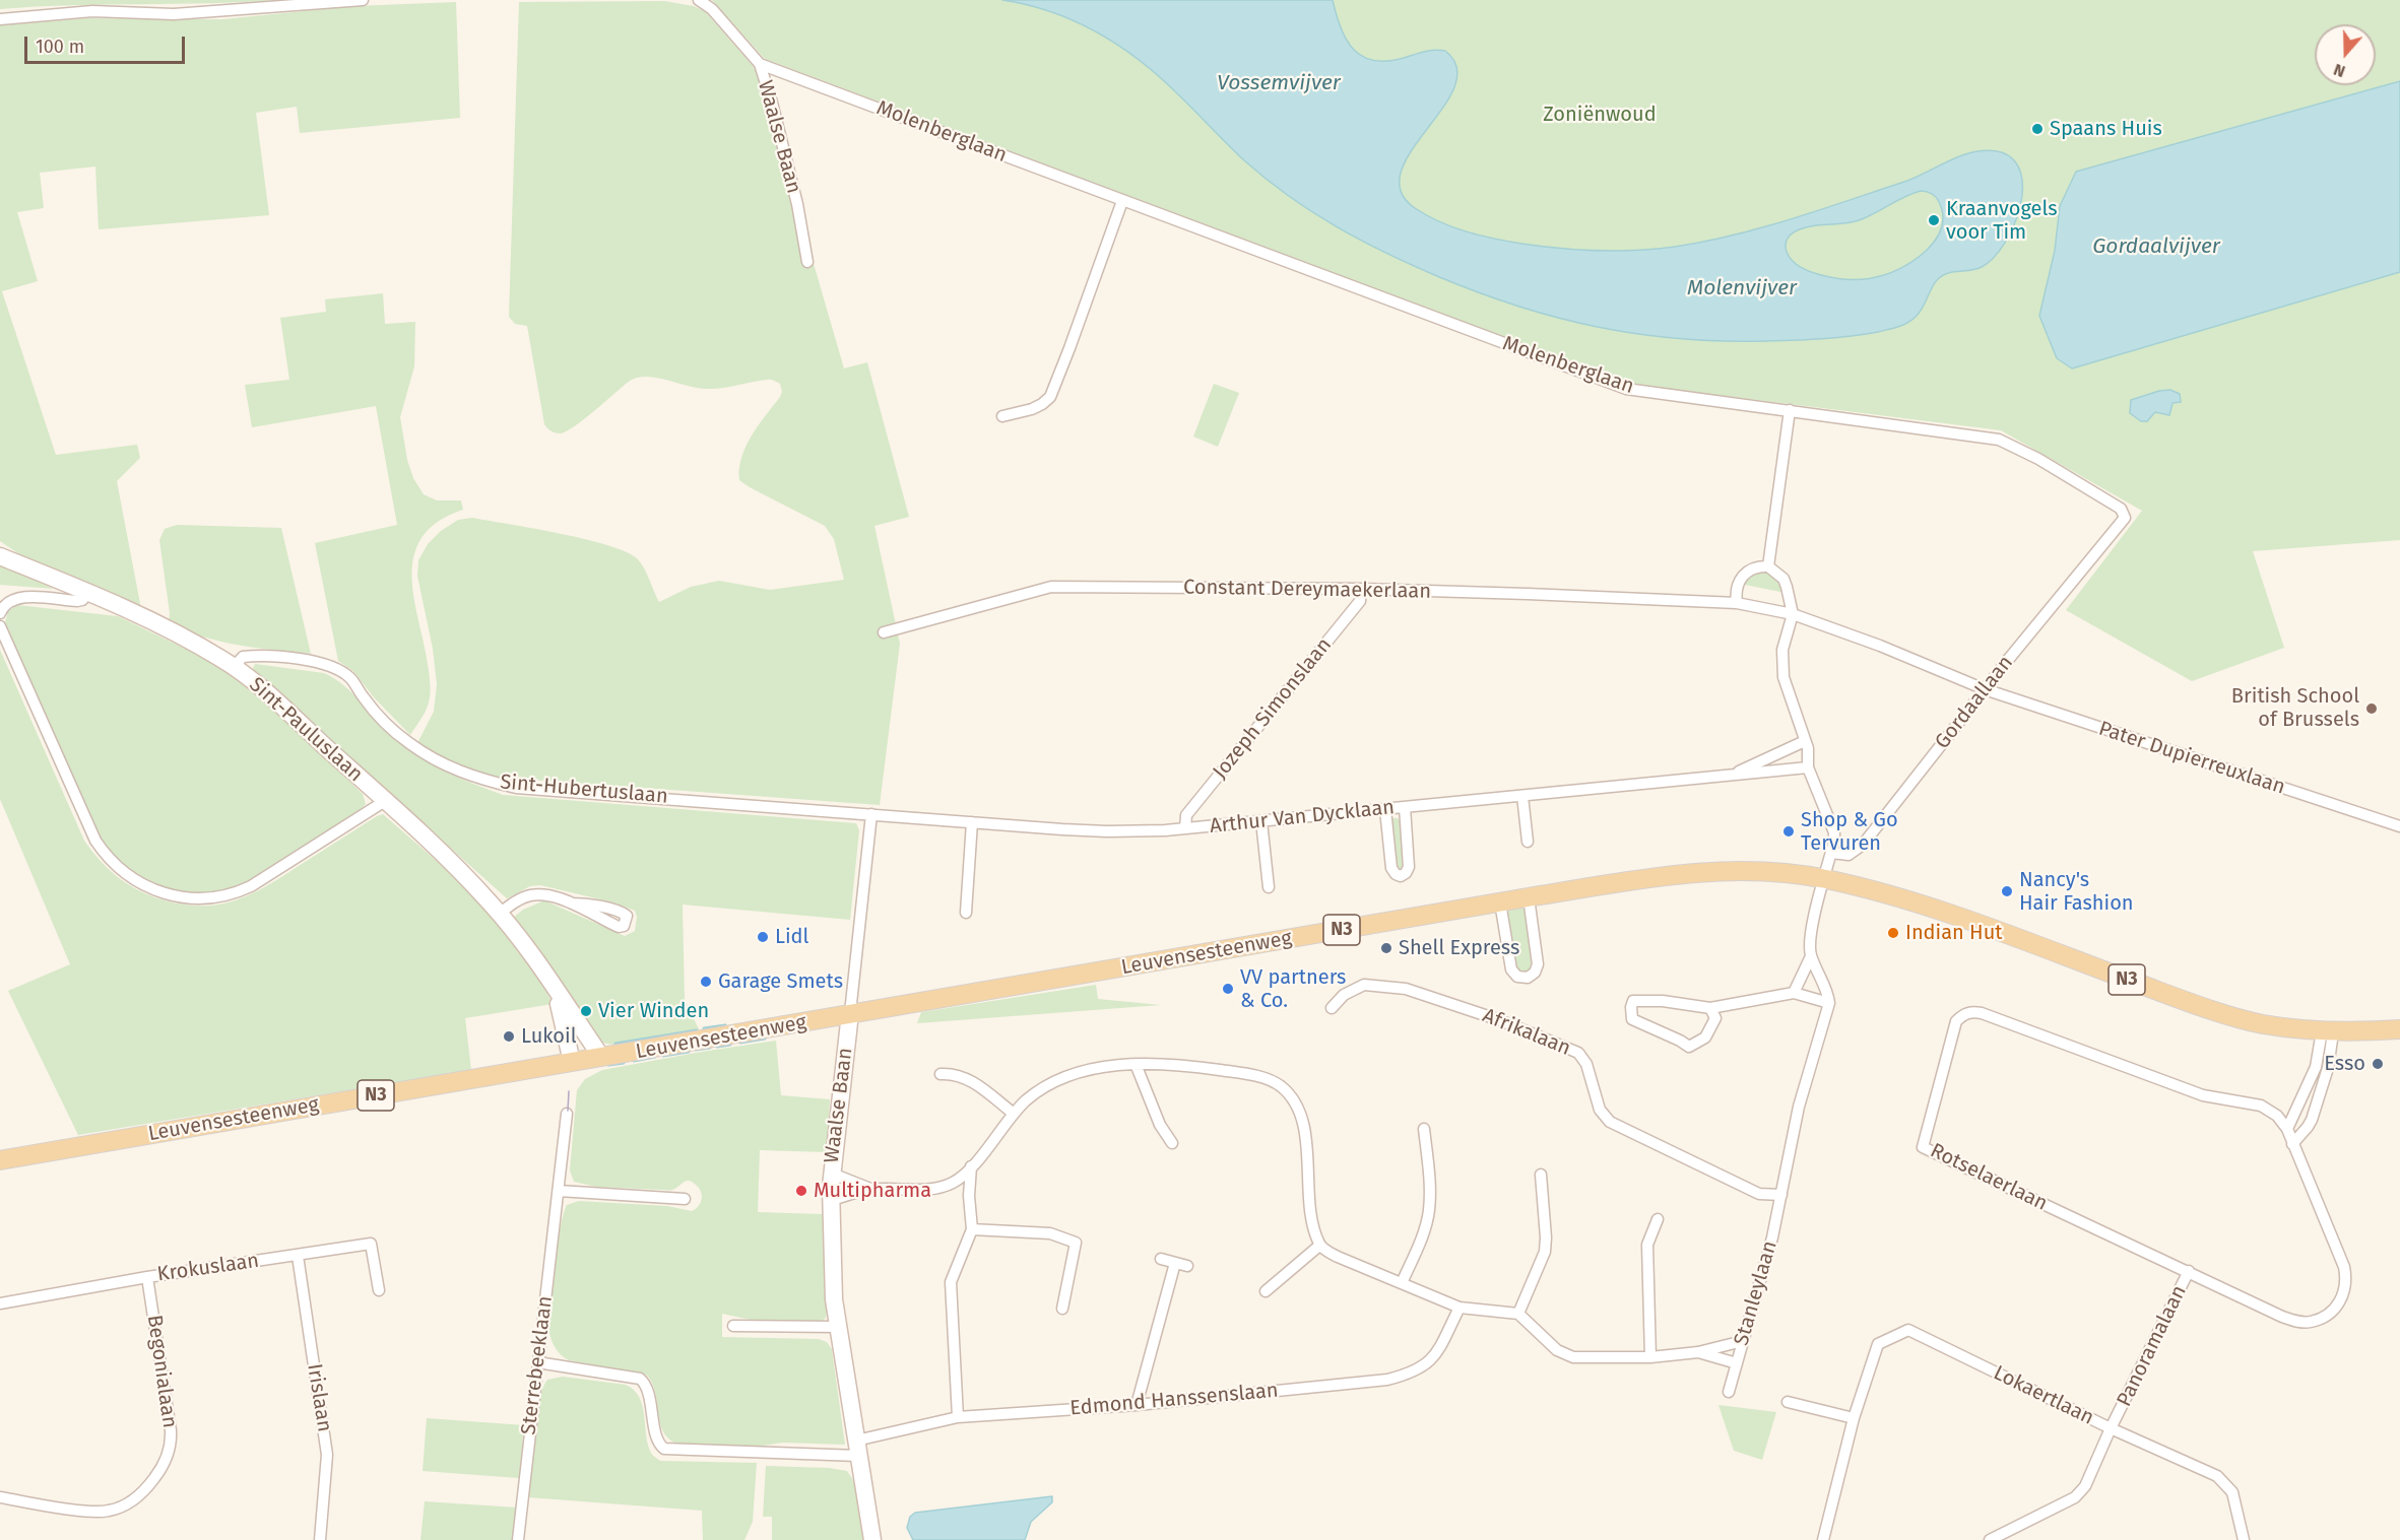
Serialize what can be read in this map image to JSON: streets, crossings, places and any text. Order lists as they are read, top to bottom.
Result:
{
  "streets": {
    "main road": ["N3", "Leuvensesteenweg"],
    "street": [
      "Molenberglaan",
      "Waalse Baan",
      "Constant Dereymaekerlaan",
      "Gordaallaan",
      "Jozeph Simonslaan",
      "Sint-Pauluslaan",
      "Pater Dupierreuxlaan",
      "Sint-Hubertuslaan",
      "Arthur Van Dycklaan",
      "Afrikalaan",
      "Rotselaerlaan",
      "Krokuslaan",
      "Stanleylaan",
      "Panoramalaan",
      "Sterrebeeklaan",
      "Begonialaan",
      "Lokaertlaan",
      "Irislaan",
      "Edmond Hanssenslaan"
    ]
  },
  "crossings": [
    ["Molenberglaan", "Waalse Baan"],
    ["Molenberglaan", "Gordaallaan"],
    ["Waalse Baan", "Sint-Hubertuslaan"],
    ["Waalse Baan", "Arthur Van Dycklaan"],
    ["Waalse Baan", "Leuvensesteenweg"],
    ["Waalse Baan", "Edmond Hanssenslaan"],
    ["Constant Dereymaekerlaan", "Jozeph Simonslaan"],
    ["Constant Dereymaekerlaan", "Pater Dupierreuxlaan"],
    ["Gordaallaan", "Pater Dupierreuxlaan"],
    ["Jozeph Simonslaan", "Arthur Van Dycklaan"],
    ["Sint-Pauluslaan", "Sint-Hubertuslaan"],
    ["Sint-Pauluslaan", "Leuvensesteenweg"],
    ["Sint-Hubertuslaan", "Arthur Van Dycklaan"],
    ["Afrikalaan", "Stanleylaan"],
    ["Rotselaerlaan", "Panoramalaan"],
    ["Krokuslaan", "Begonialaan"],
    ["Krokuslaan", "Irislaan"],
    ["Panoramalaan", "Lokaertlaan"],
    ["Sterrebeeklaan", "Edmond Hanssenslaan"]
  ],
  "water": ["Vossemvijver", "Gordaalvijver", "Molenvijver"],
  "parks": ["Zoniënwoud"],
  "places": [
    "Spaans Huis",
    "Kraanvogels voor Tim",
    "British School of Brussels",
    "Shop & Go Tervuren",
    "Nancy's Hair Fashion",
    "Indian Hut",
    "Lidl",
    "Shell Express",
    "Garage Smets",
    "VV partners & Co.",
    "Vier Winden",
    "Lukoil",
    "Esso",
    "Multipharma"
  ],
  "scale_bar": "100 m",
  "north": "bottom"
}
